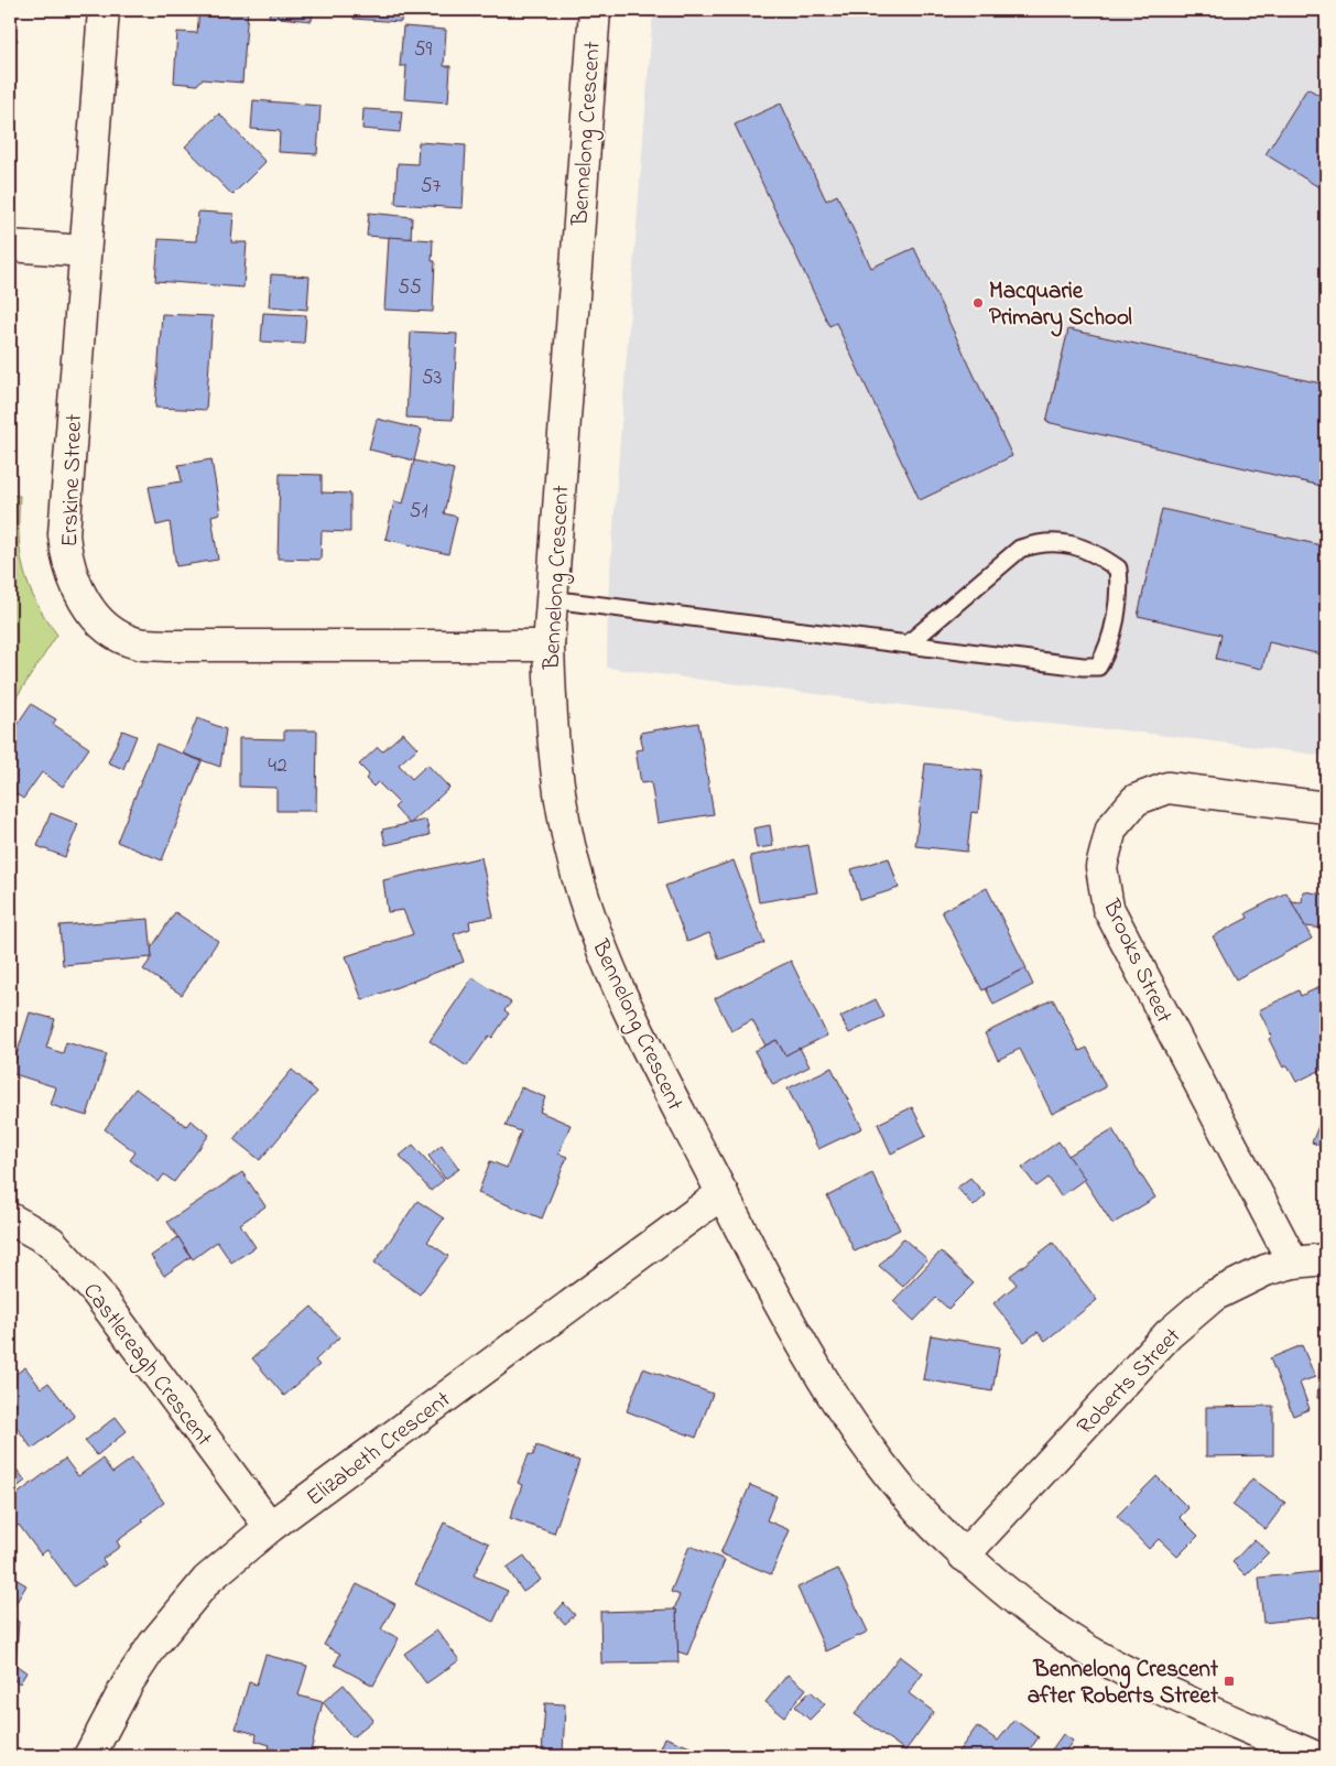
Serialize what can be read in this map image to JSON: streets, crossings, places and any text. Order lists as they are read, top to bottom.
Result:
{
  "streets": {
    "street": [
      "Bennelong Crescent",
      "Erskine Street",
      "Brooks Street",
      "Castlereagh Crescent",
      "Roberts Street",
      "Elizabeth Crescent"
    ]
  },
  "crossings": [
    ["Bennelong Crescent", "Erskine Street"],
    ["Bennelong Crescent", "Roberts Street"],
    ["Bennelong Crescent", "Elizabeth Crescent"],
    ["Brooks Street", "Roberts Street"],
    ["Castlereagh Crescent", "Elizabeth Crescent"]
  ],
  "places": {
    "other": ["Macquarie Primary School"],
    "transit": ["Bennelong Crescent after Roberts Street"]
  },
  "house_numbers": [
    "59",
    "57",
    "55",
    "53",
    "51",
    "42"
  ]
}
